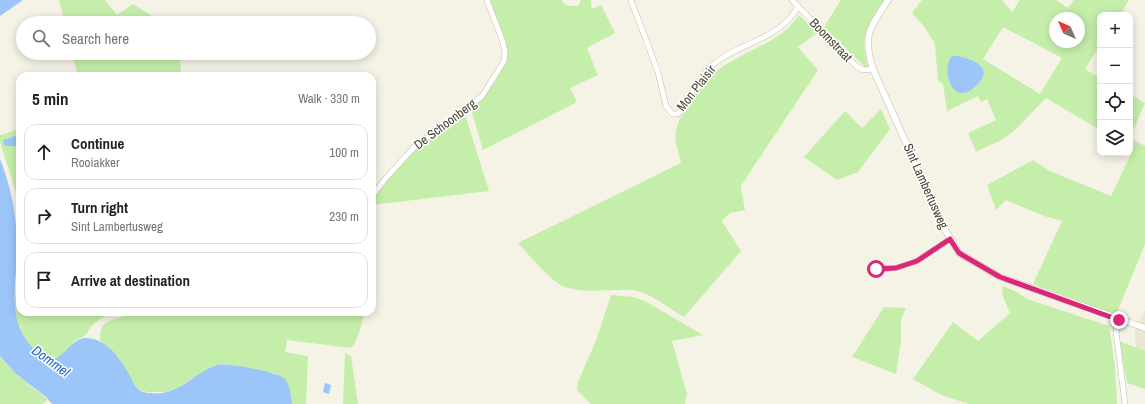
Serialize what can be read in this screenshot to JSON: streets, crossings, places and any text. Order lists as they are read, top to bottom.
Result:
{
  "streets": {
    "street": [
      "Boomstraat",
      "Mon Plaisir",
      "De Schoonberg",
      "Sint Lambertusweg"
    ]
  },
  "crossings": [
    ["Boomstraat", "Mon Plaisir"],
    ["Boomstraat", "Sint Lambertusweg"]
  ],
  "water": ["Dommel"],
  "north": "top left",
  "page": {
    "map_buttons": ["+", "−"],
    "search": "Search here",
    "heading": ["5 min", "Walk · 330 m"],
    "list": [
      ["Continue", "Rooiakker", "100 m"],
      ["Turn right", "Sint Lambertusweg", "230 m"],
      "Arrive at destination"
    ]
  }
}
